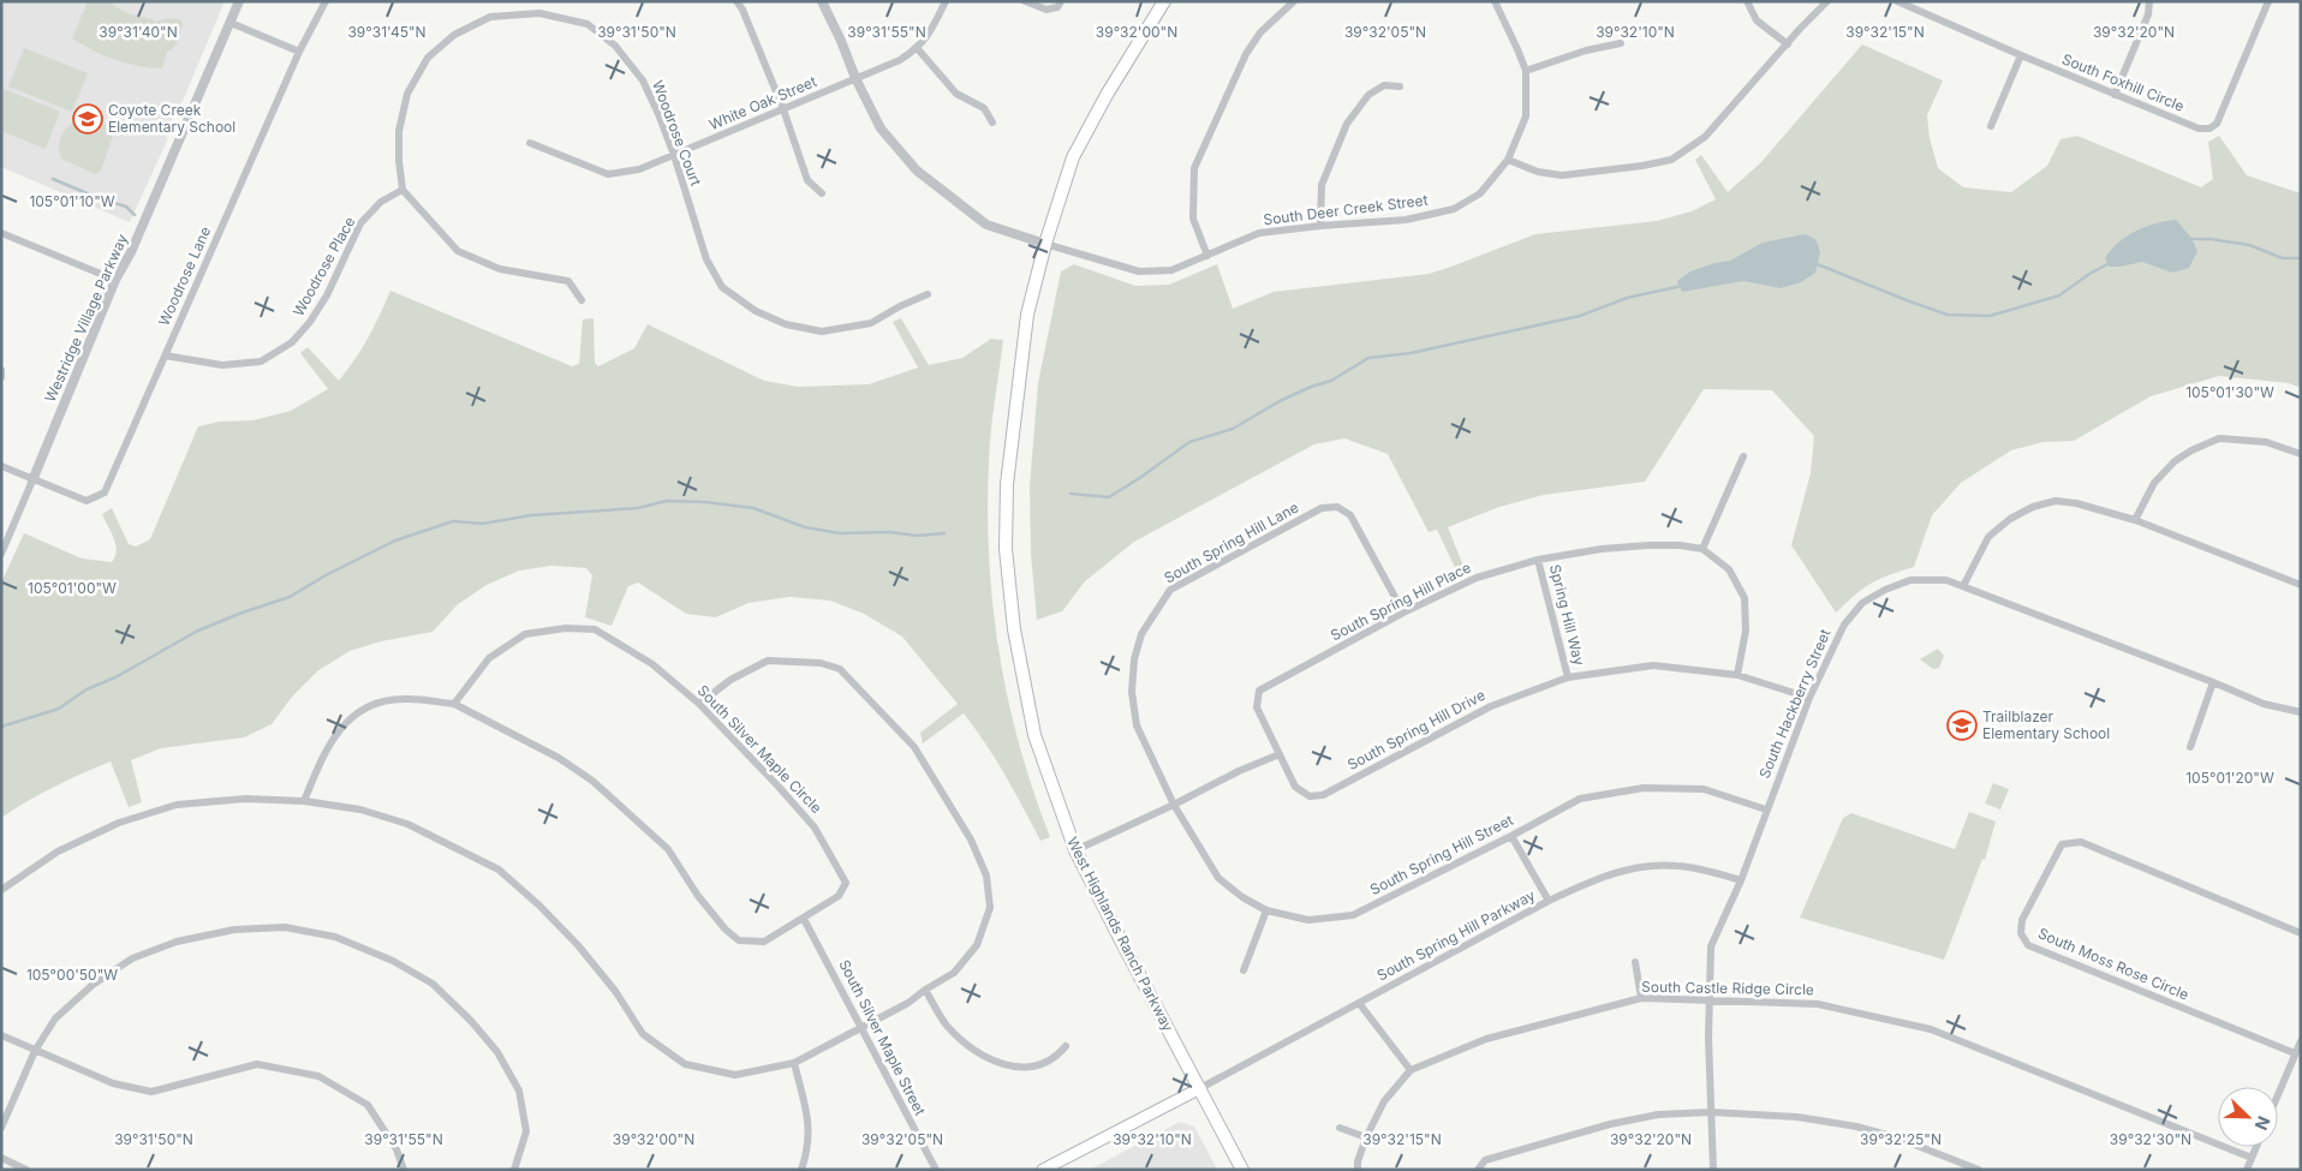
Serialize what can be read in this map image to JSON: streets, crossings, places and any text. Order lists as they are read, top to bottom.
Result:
{
  "streets": {
    "main road": ["West Highlands Ranch Parkway"],
    "street": [
      "South Foxhill Circle",
      "White Oak Street",
      "Woodrose Court",
      "South Deer Creek Street",
      "Woodrose Place",
      "Woodrose Lane",
      "Westridge Village Parkway",
      "South Spring Hill Lane",
      "South Spring Hill Place",
      "Spring Hill Way",
      "South Hackberry Street",
      "South Spring Hill Drive",
      "South Silver Maple Circle",
      "South Spring Hill Street",
      "South Spring Hill Parkway",
      "South Moss Rose Circle",
      "South Castle Ridge Circle",
      "South Silver Maple Street"
    ]
  },
  "crossings": [
    ["White Oak Street", "Woodrose Court"],
    ["Woodrose Court", "Woodrose Place"],
    ["South Deer Creek Street", "West Highlands Ranch Parkway"],
    ["Woodrose Place", "Woodrose Lane"],
    ["Woodrose Lane", "Westridge Village Parkway"],
    ["South Spring Hill Lane", "South Spring Hill Place"],
    ["South Spring Hill Lane", "South Spring Hill Street"],
    ["South Spring Hill Place", "Spring Hill Way"],
    ["South Spring Hill Place", "South Spring Hill Drive"],
    ["Spring Hill Way", "South Spring Hill Drive"],
    ["South Hackberry Street", "South Spring Hill Drive"],
    ["South Hackberry Street", "South Spring Hill Street"],
    ["South Hackberry Street", "South Spring Hill Parkway"],
    ["South Hackberry Street", "South Castle Ridge Circle"],
    ["South Silver Maple Circle", "South Silver Maple Street"],
    ["West Highlands Ranch Parkway", "South Spring Hill Parkway"]
  ],
  "places": {
    "school or university": ["Coyote Creek Elementary School", "Trailblazer Elementary School"]
  },
  "north": "bottom right",
  "coordinates": [
    "39°31'40\"N",
    "39°31'45\"N",
    "39°31'50\"N",
    "39°31'55\"N",
    "39°32'00\"N",
    "39°32'05\"N",
    "39°32'10\"N",
    "39°32'15\"N",
    "39°32'20\"N",
    "105°01'10\"W",
    "105°01'30\"W",
    "105°01'00\"W",
    "105°01'20\"W",
    "105°00'50\"W",
    "39°32'25\"N",
    "39°32'30\"N"
  ]
}
